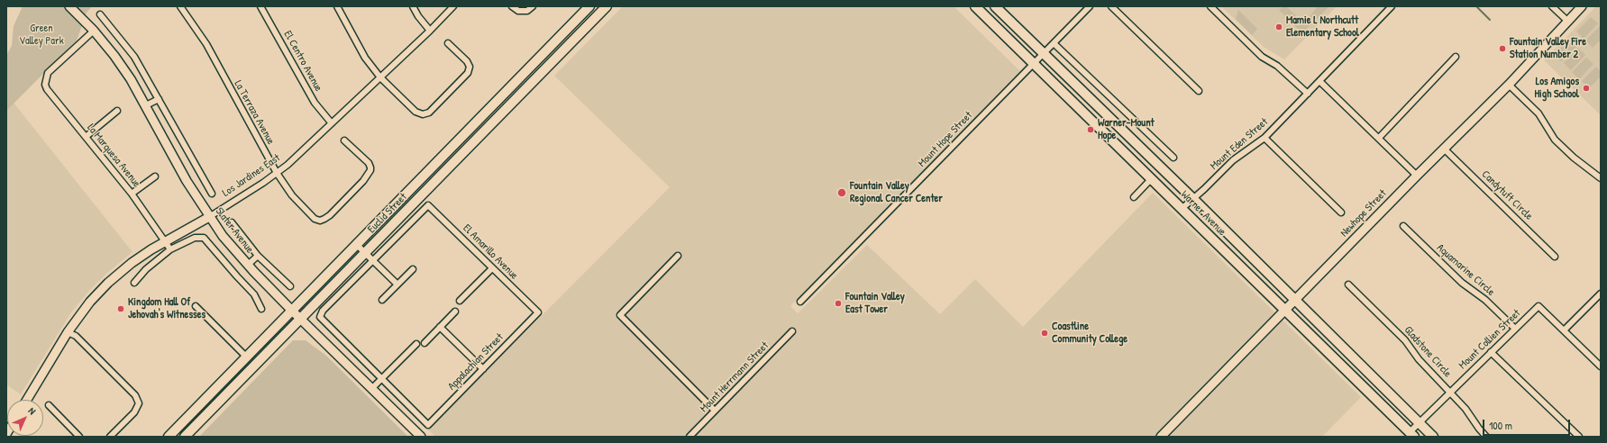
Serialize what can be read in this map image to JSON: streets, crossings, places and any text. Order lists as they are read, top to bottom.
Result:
{
  "streets": {
    "main road": ["Euclid Street", "Warner Avenue"],
    "street": [
      "El Centro Avenue",
      "La Terraza Avenue",
      "Mount Hope Street",
      "Mount Eden Street",
      "La Marquesa Avenue",
      "Los Jardines East",
      "Candytuft Circle",
      "Newhope Street",
      "Slater Avenue",
      "El Amarillo Avenue",
      "Aquamarine Circle",
      "Mount Collien Street",
      "Gladstone Circle",
      "Appalachian Street",
      "Mount Herrmann Street"
    ]
  },
  "crossings": [
    ["El Centro Avenue", "Los Jardines East"],
    ["La Terraza Avenue", "Los Jardines East"],
    ["Mount Hope Street", "Warner Avenue"],
    ["Mount Eden Street", "Warner Avenue"],
    ["La Marquesa Avenue", "Los Jardines East"],
    ["La Marquesa Avenue", "Slater Avenue"],
    ["Los Jardines East", "Slater Avenue"],
    ["Candytuft Circle", "Newhope Street"],
    ["Euclid Street", "Slater Avenue"],
    ["Warner Avenue", "Newhope Street"],
    ["Warner Avenue", "Mount Collien Street"],
    ["El Amarillo Avenue", "Appalachian Street"],
    ["Aquamarine Circle", "Mount Collien Street"],
    ["Mount Collien Street", "Gladstone Circle"]
  ],
  "parks": ["Green Valley Park"],
  "places": [
    "Mamie L Northcutt Elementary School",
    "Fountain Valley Fire Station Number 2",
    "Los Amigos High School",
    "Warner-Mount Hope",
    "Fountain Valley Regional Cancer Center",
    "Fountain Valley East Tower",
    "Kingdom Hall Of Jehovah's Witnesses",
    "Coastline Community College"
  ],
  "scale_bar": "100 m",
  "north": "top right"
}
